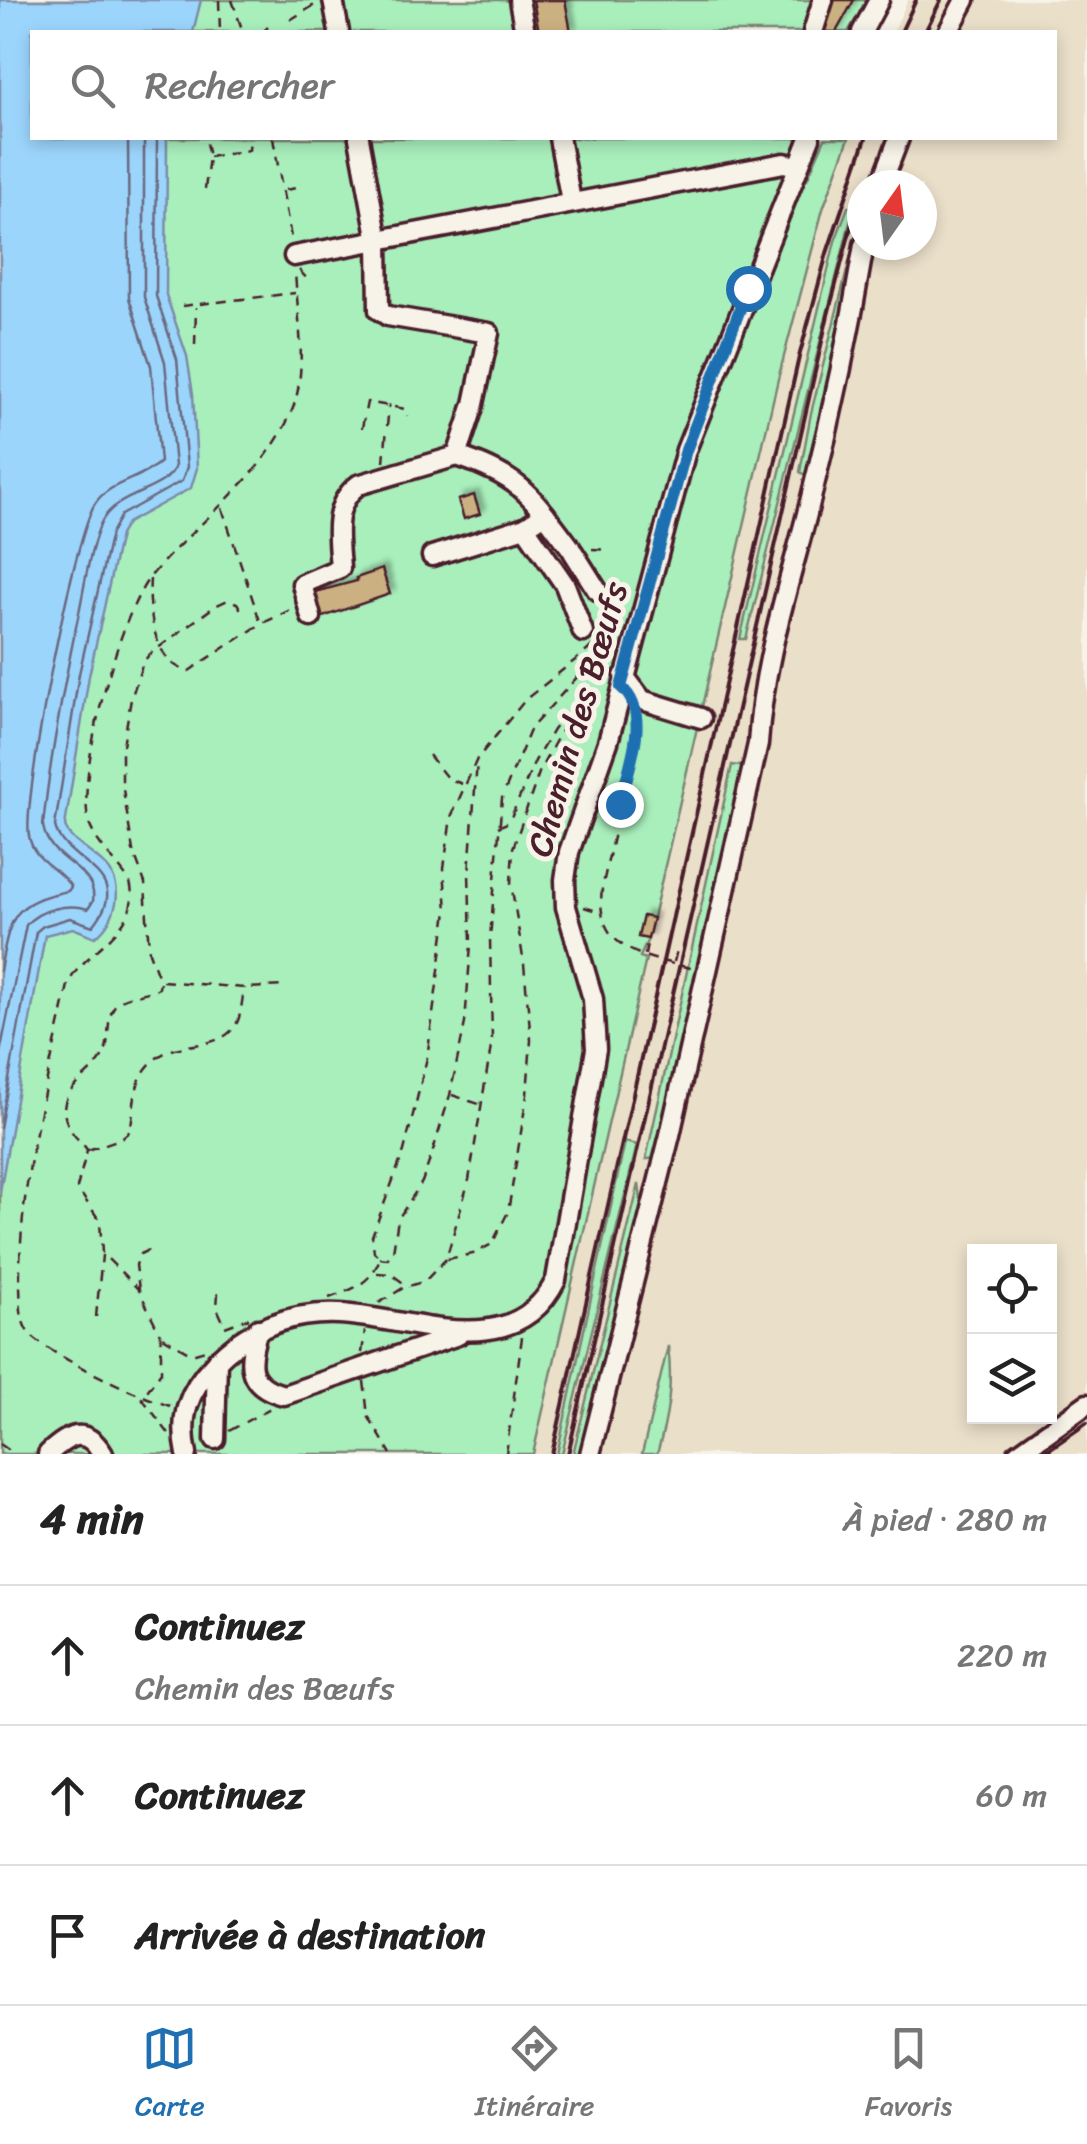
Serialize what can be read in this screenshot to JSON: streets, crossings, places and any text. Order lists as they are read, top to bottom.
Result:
{
  "streets": {
    "street": ["Chemin des Bœufs"]
  },
  "north": "top",
  "page": {
    "search": "Rechercher",
    "heading": ["4 min", "À pied · 280 m"],
    "list": [
      ["Continuez", "Chemin des Bœufs", "220 m"],
      ["Continuez", "60 m"],
      "Arrivée à destination"
    ],
    "nav": ["Carte", "Itinéraire", "Favoris"]
  }
}
